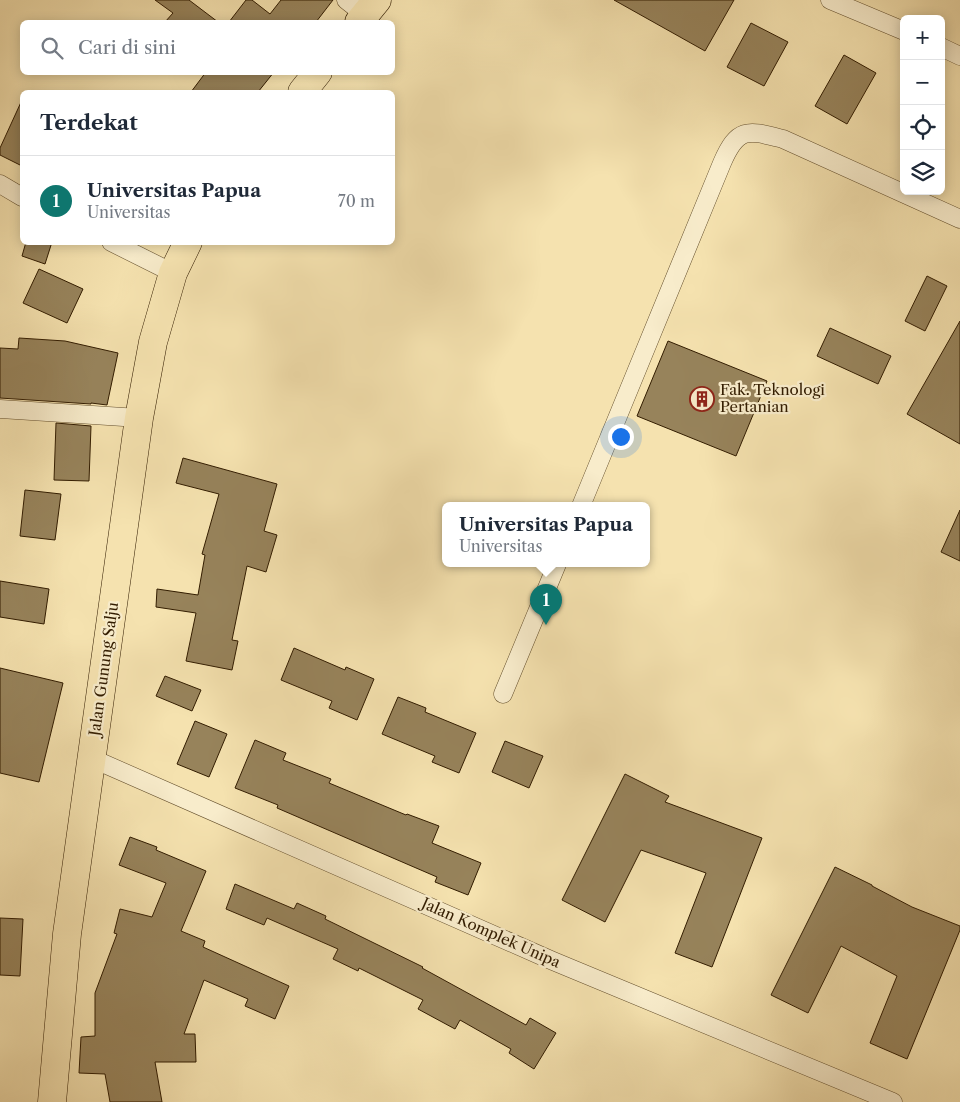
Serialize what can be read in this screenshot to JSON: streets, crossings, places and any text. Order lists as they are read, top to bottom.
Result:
{
  "streets": {
    "main road": ["Jalan Gunung Salju"],
    "street": ["Jalan Komplek Unipa"]
  },
  "crossings": [
    ["Jalan Gunung Salju", "Jalan Komplek Unipa"]
  ],
  "places": {
    "building": ["Fak. Teknologi Pertanian"]
  },
  "page": {
    "map_buttons": ["+", "−"],
    "search": "Cari di sini",
    "heading": "Terdekat",
    "list": [
      {
        "mark": "1",
        "name": "Universitas Papua",
        "note": "Universitas",
        "value": "70 m"
      }
    ],
    "popup": ["Universitas Papua", "Universitas"],
    "pins": "1"
  }
}
